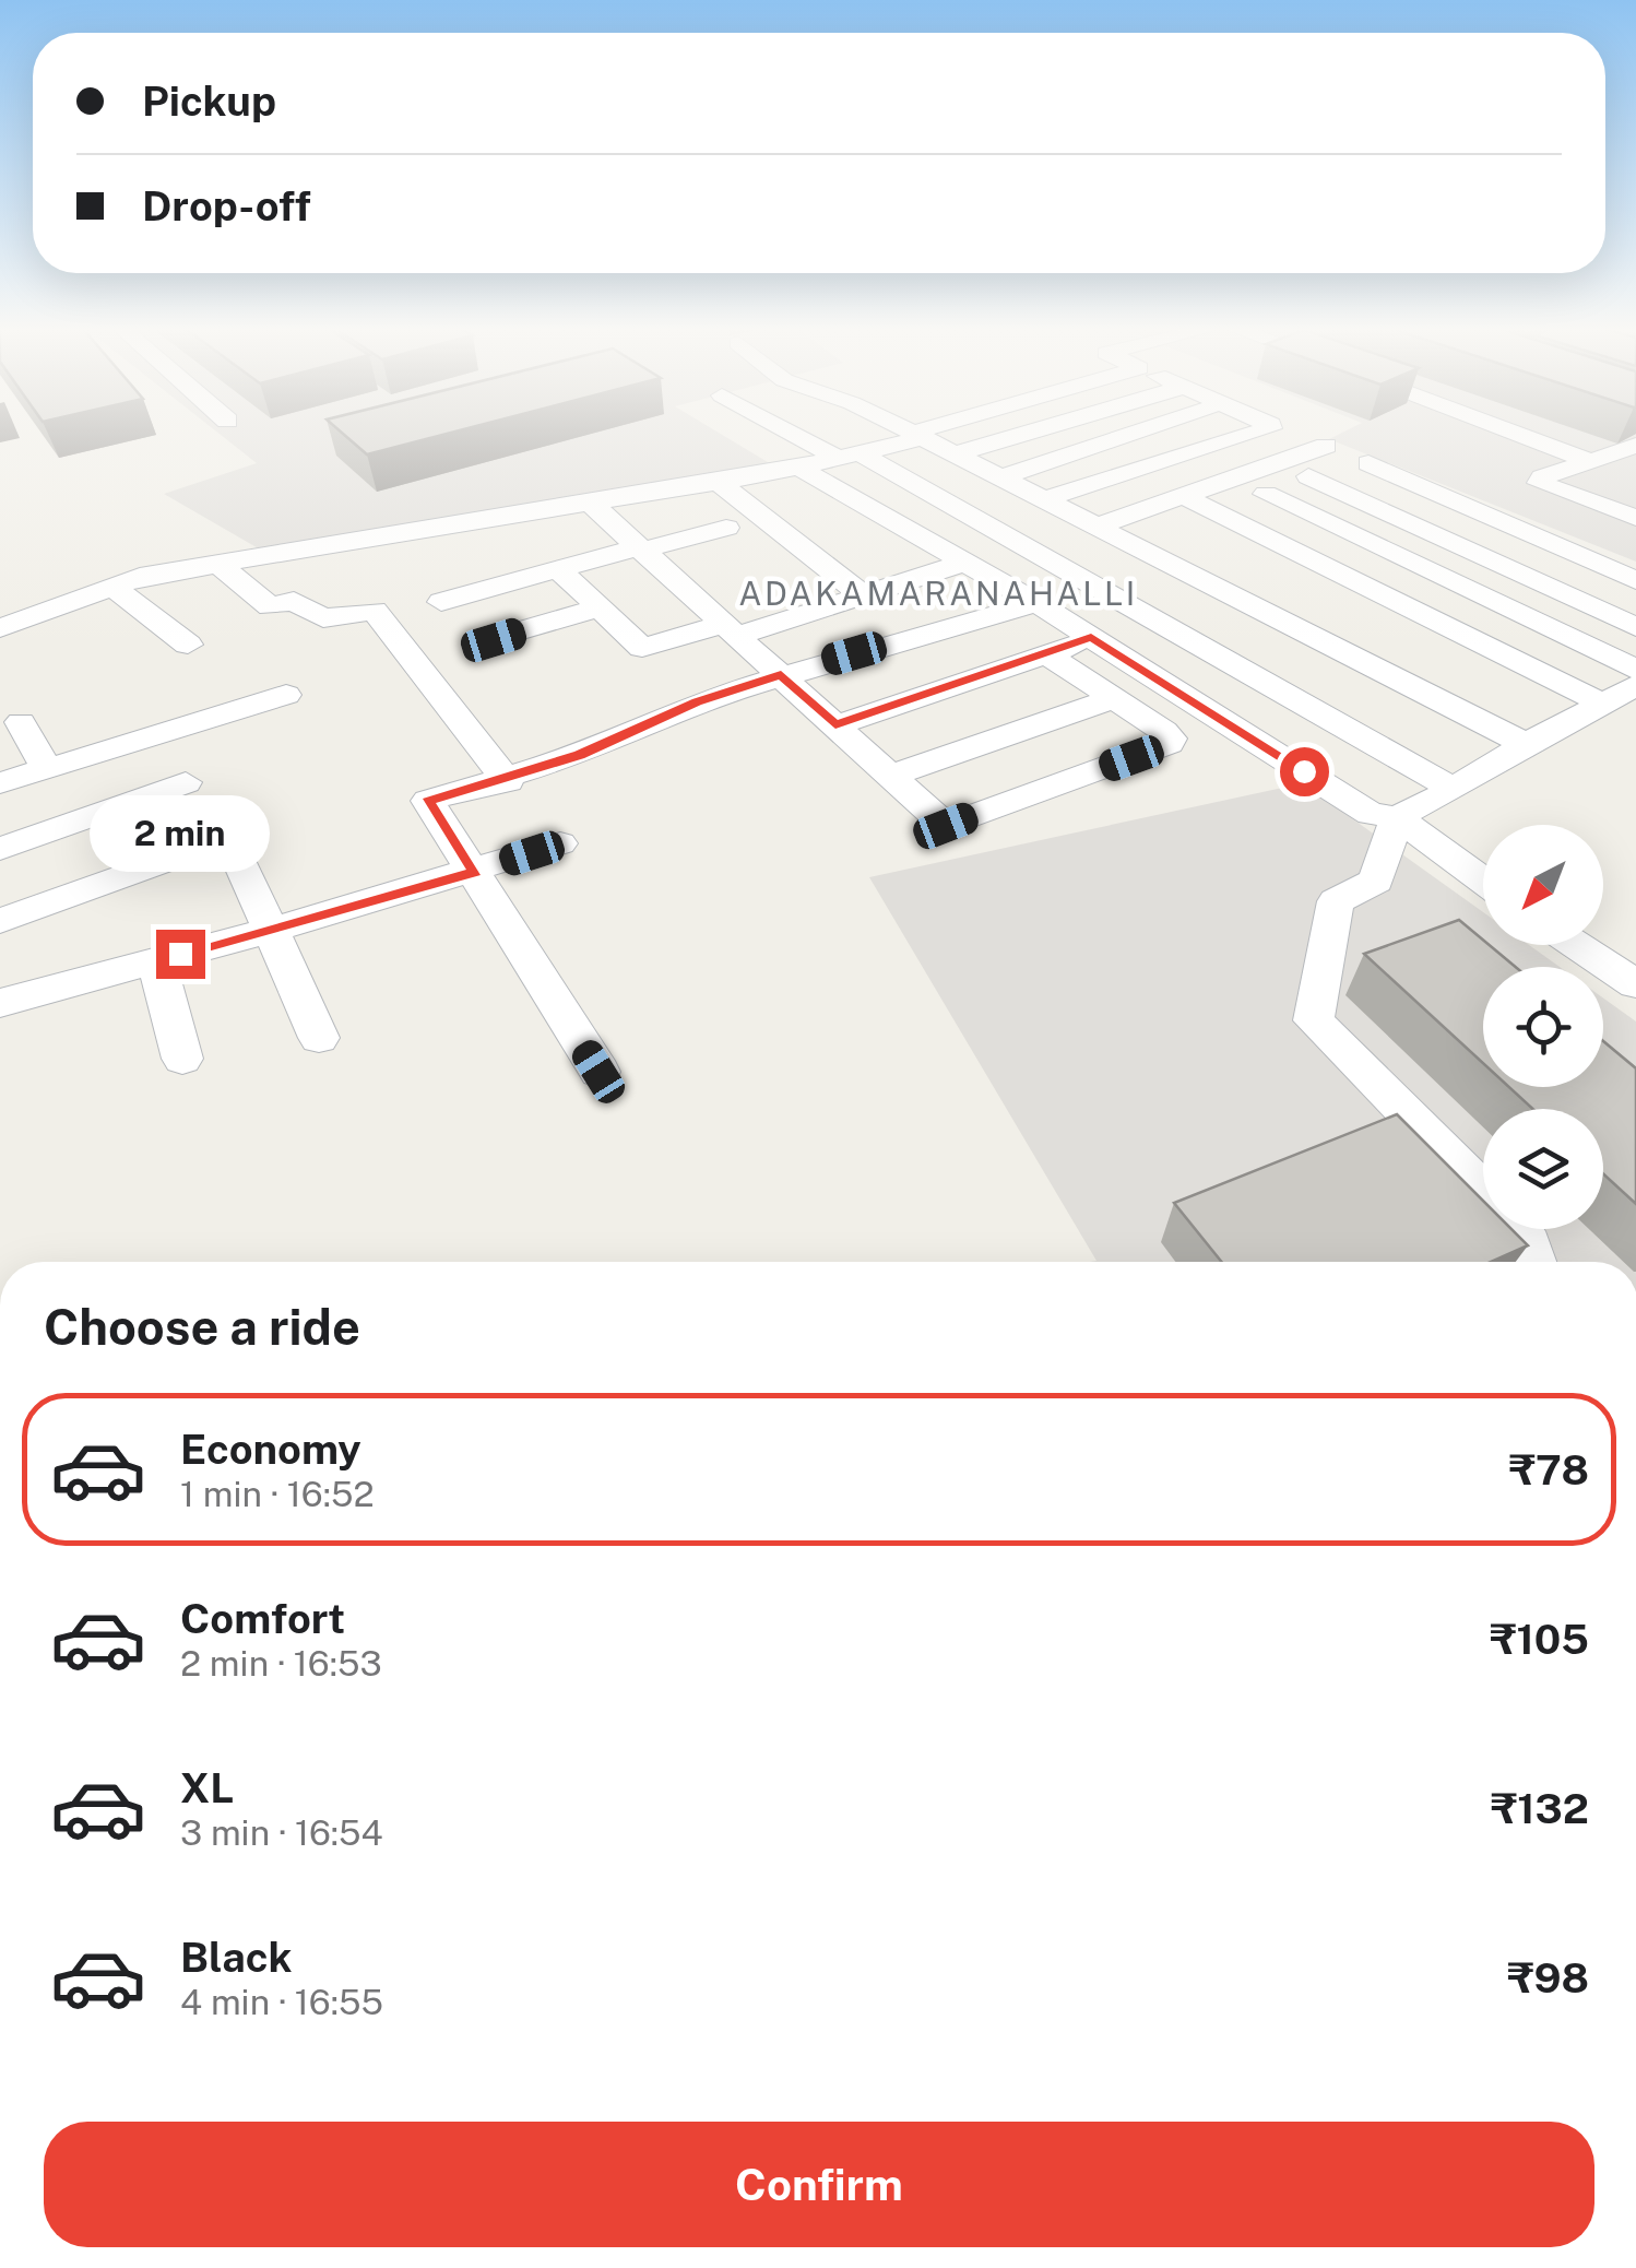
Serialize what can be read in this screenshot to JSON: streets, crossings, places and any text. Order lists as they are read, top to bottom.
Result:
{
  "districts": ["ADAKAMARANAHALLI"],
  "north": "bottom left",
  "page": {
    "banner": ["Pickup", "Drop-off"],
    "bubble": "2 min",
    "heading": "Choose a ride",
    "list": [
      {
        "name": "Economy",
        "note": "1 min · 16:52",
        "value": "₹78"
      },
      {
        "name": "Comfort",
        "note": "2 min · 16:53",
        "value": "₹105"
      },
      {
        "name": "XL",
        "note": "3 min · 16:54",
        "value": "₹132"
      },
      {
        "name": "Black",
        "note": "4 min · 16:55",
        "value": "₹98"
      }
    ],
    "buttons": "Confirm"
  }
}
